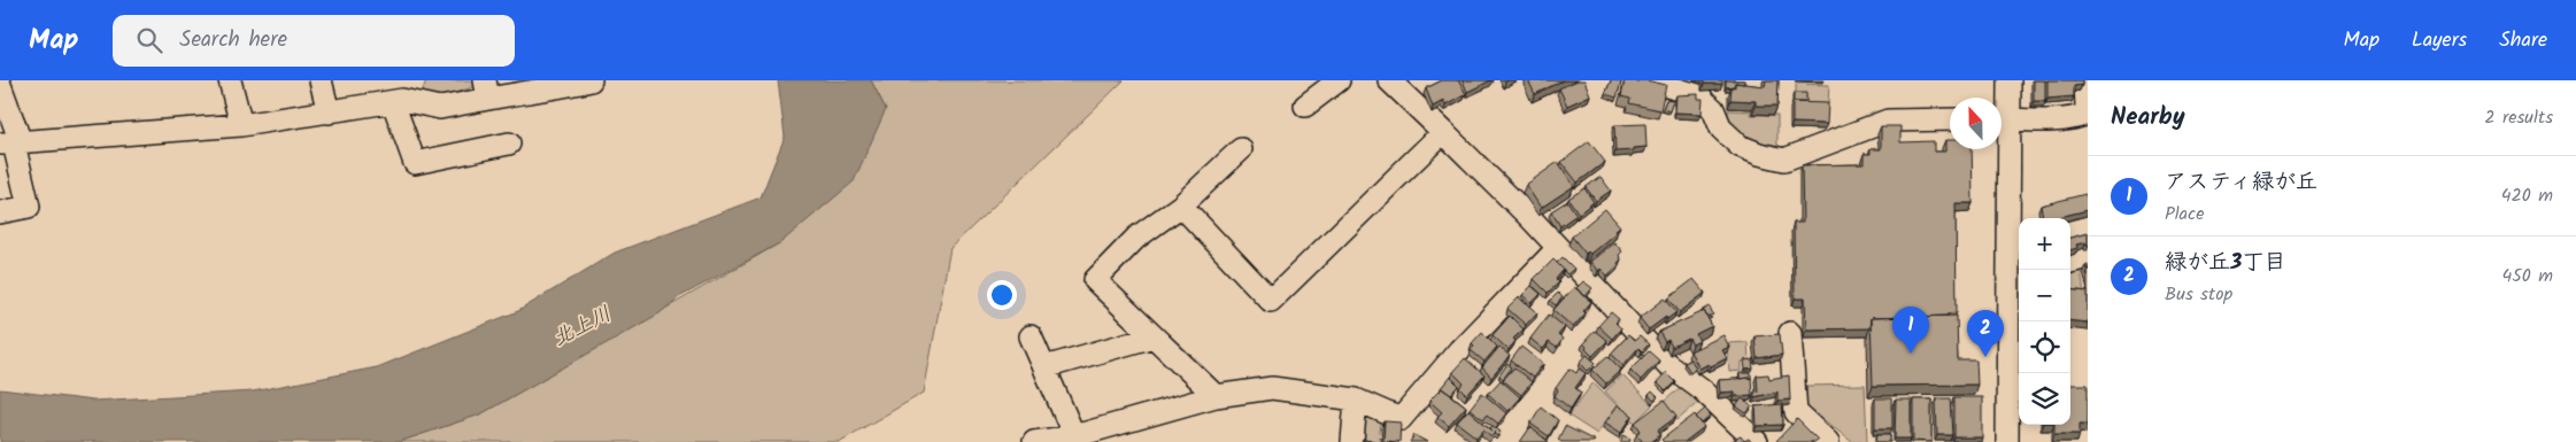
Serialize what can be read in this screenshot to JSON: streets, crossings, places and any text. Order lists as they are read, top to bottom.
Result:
{
  "water": ["北上川"],
  "north": "top",
  "page": {
    "header": "Map",
    "search": "Search here",
    "nav": ["Map", "Layers", "Share"],
    "heading": ["Nearby", "2 results"],
    "list": [
      {
        "mark": "1",
        "name": "アスティ緑が丘",
        "note": "Place",
        "value": "420 m"
      },
      {
        "mark": "2",
        "name": "緑が丘3丁目",
        "note": "Bus stop",
        "value": "450 m"
      }
    ],
    "map_buttons": ["+", "−"],
    "pins": ["1", "2"]
  }
}
